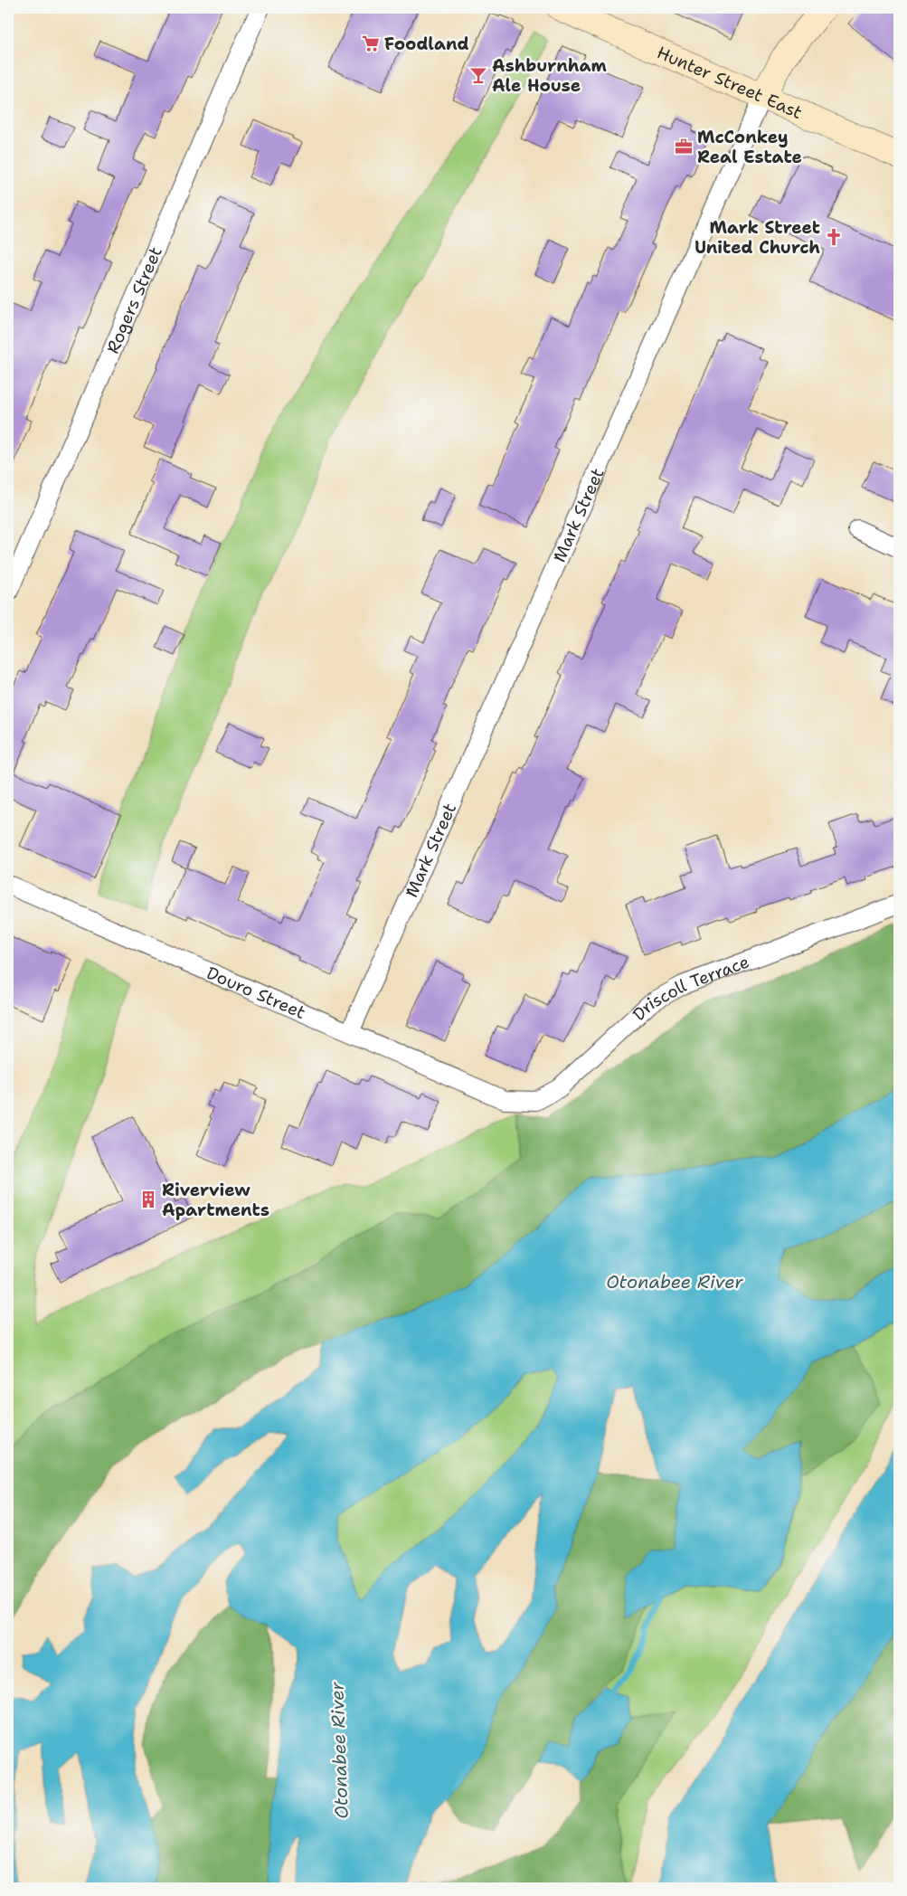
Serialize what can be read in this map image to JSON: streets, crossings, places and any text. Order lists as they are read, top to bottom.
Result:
{
  "streets": {
    "main road": ["Hunter Street East", "Mark Street"],
    "street": ["Rogers Street", "Driscoll Terrace", "Douro Street"]
  },
  "crossings": [
    ["Hunter Street East", "Mark Street"],
    ["Mark Street", "Douro Street"],
    ["Driscoll Terrace", "Douro Street"]
  ],
  "water": ["Otonabee River"],
  "places": {
    "supermarket": ["Foodland"],
    "bar": ["Ashburnham Ale House"],
    "office": ["McConkey Real Estate"],
    "church": ["Mark Street United Church"],
    "building": ["Riverview Apartments"]
  }
}
